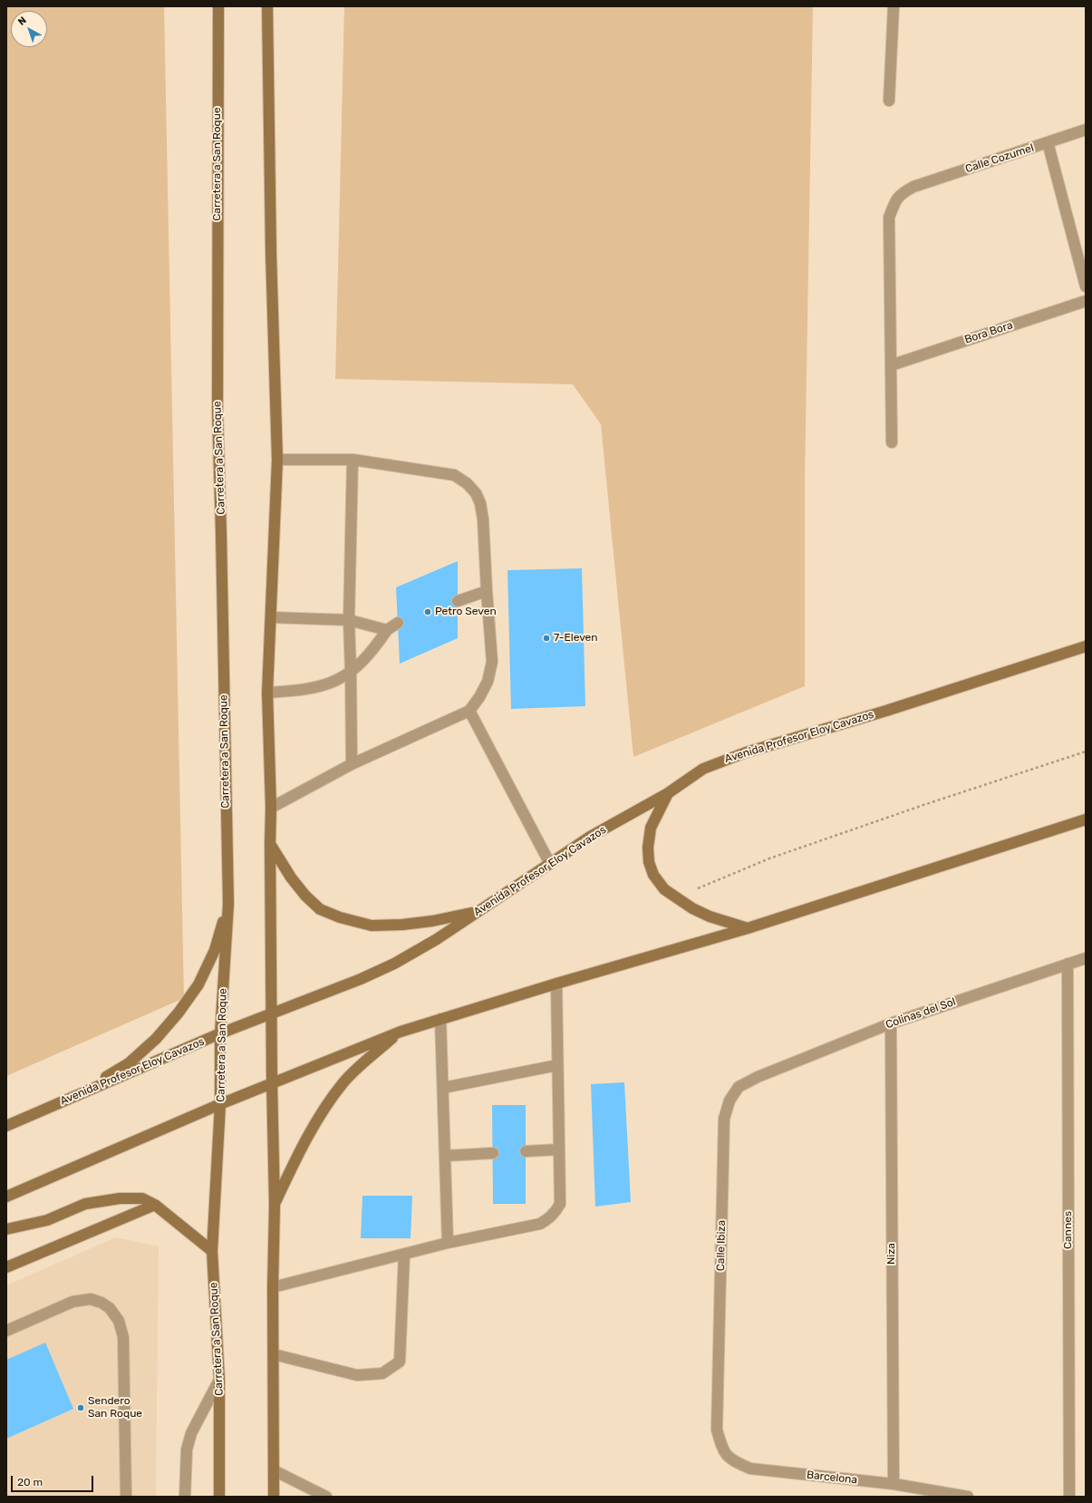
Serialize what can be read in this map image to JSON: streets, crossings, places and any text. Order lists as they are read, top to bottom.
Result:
{
  "streets": {
    "main road": ["Carretera a San Roque", "Avenida Profesor Eloy Cavazos"],
    "street": [
      "Calle Cozumel",
      "Bora Bora",
      "Colinas del Sol",
      "Cannes",
      "Calle Ibiza",
      "Niza",
      "Barcelona"
    ]
  },
  "crossings": [
    ["Calle Cozumel", "Bora Bora"],
    ["Carretera a San Roque", "Avenida Profesor Eloy Cavazos"],
    ["Colinas del Sol", "Cannes"],
    ["Colinas del Sol", "Calle Ibiza"],
    ["Colinas del Sol", "Niza"],
    ["Calle Ibiza", "Barcelona"],
    ["Niza", "Barcelona"]
  ],
  "places": ["Petro Seven", "7-Eleven", "Sendero San Roque"],
  "scale_bar": "20 m",
  "north": "top left"
}
